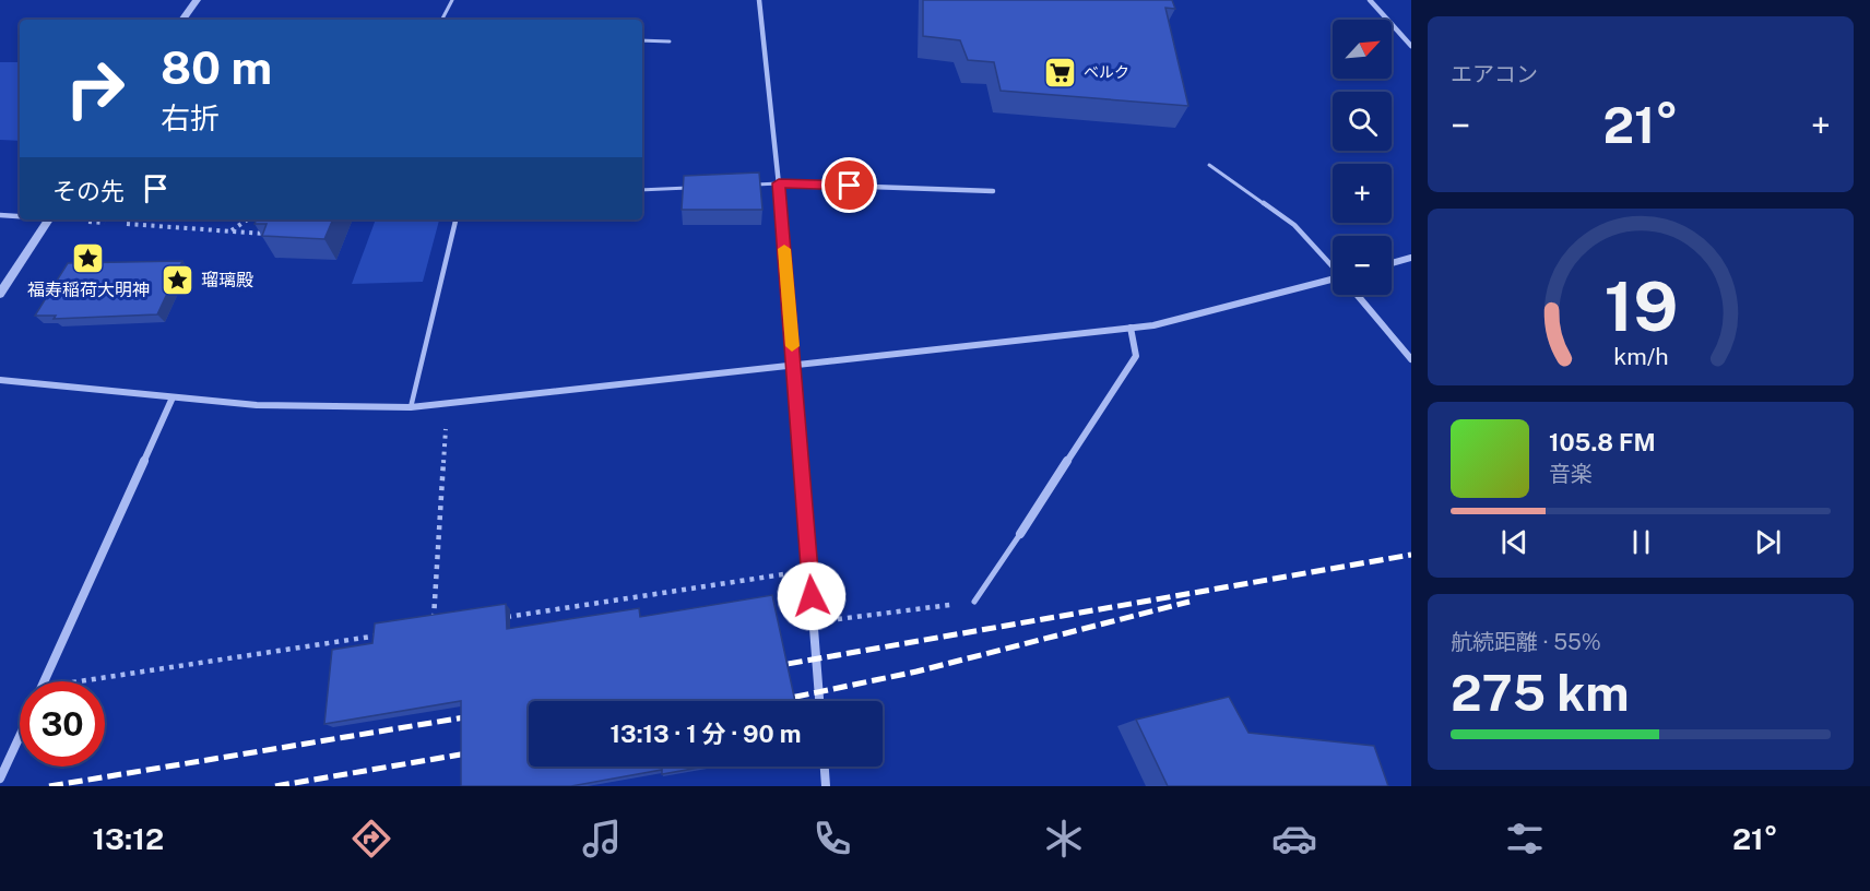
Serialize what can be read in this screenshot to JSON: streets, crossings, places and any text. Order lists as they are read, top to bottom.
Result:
{
  "places": {
    "supermarket": ["ベルク"],
    "place": ["福寿稲荷大明神", "瑠璃殿"]
  },
  "north": "top right",
  "page": {
    "tile": [
      "エアコン",
      ["航続距離 · 55%", "275 km"]
    ],
    "map_buttons": ["+", "−"],
    "turn": ["80 m", "右折"],
    "heat": ["−", "21°", "+"],
    "then": "その先",
    "song": ["105.8 FM", "音楽"],
    "limit": "30",
    "trip": "13:13 · 1 分 · 90 m",
    "tabs": ["13:12", "21°"],
    "gauge": ["19", "km/h"]
  }
}
